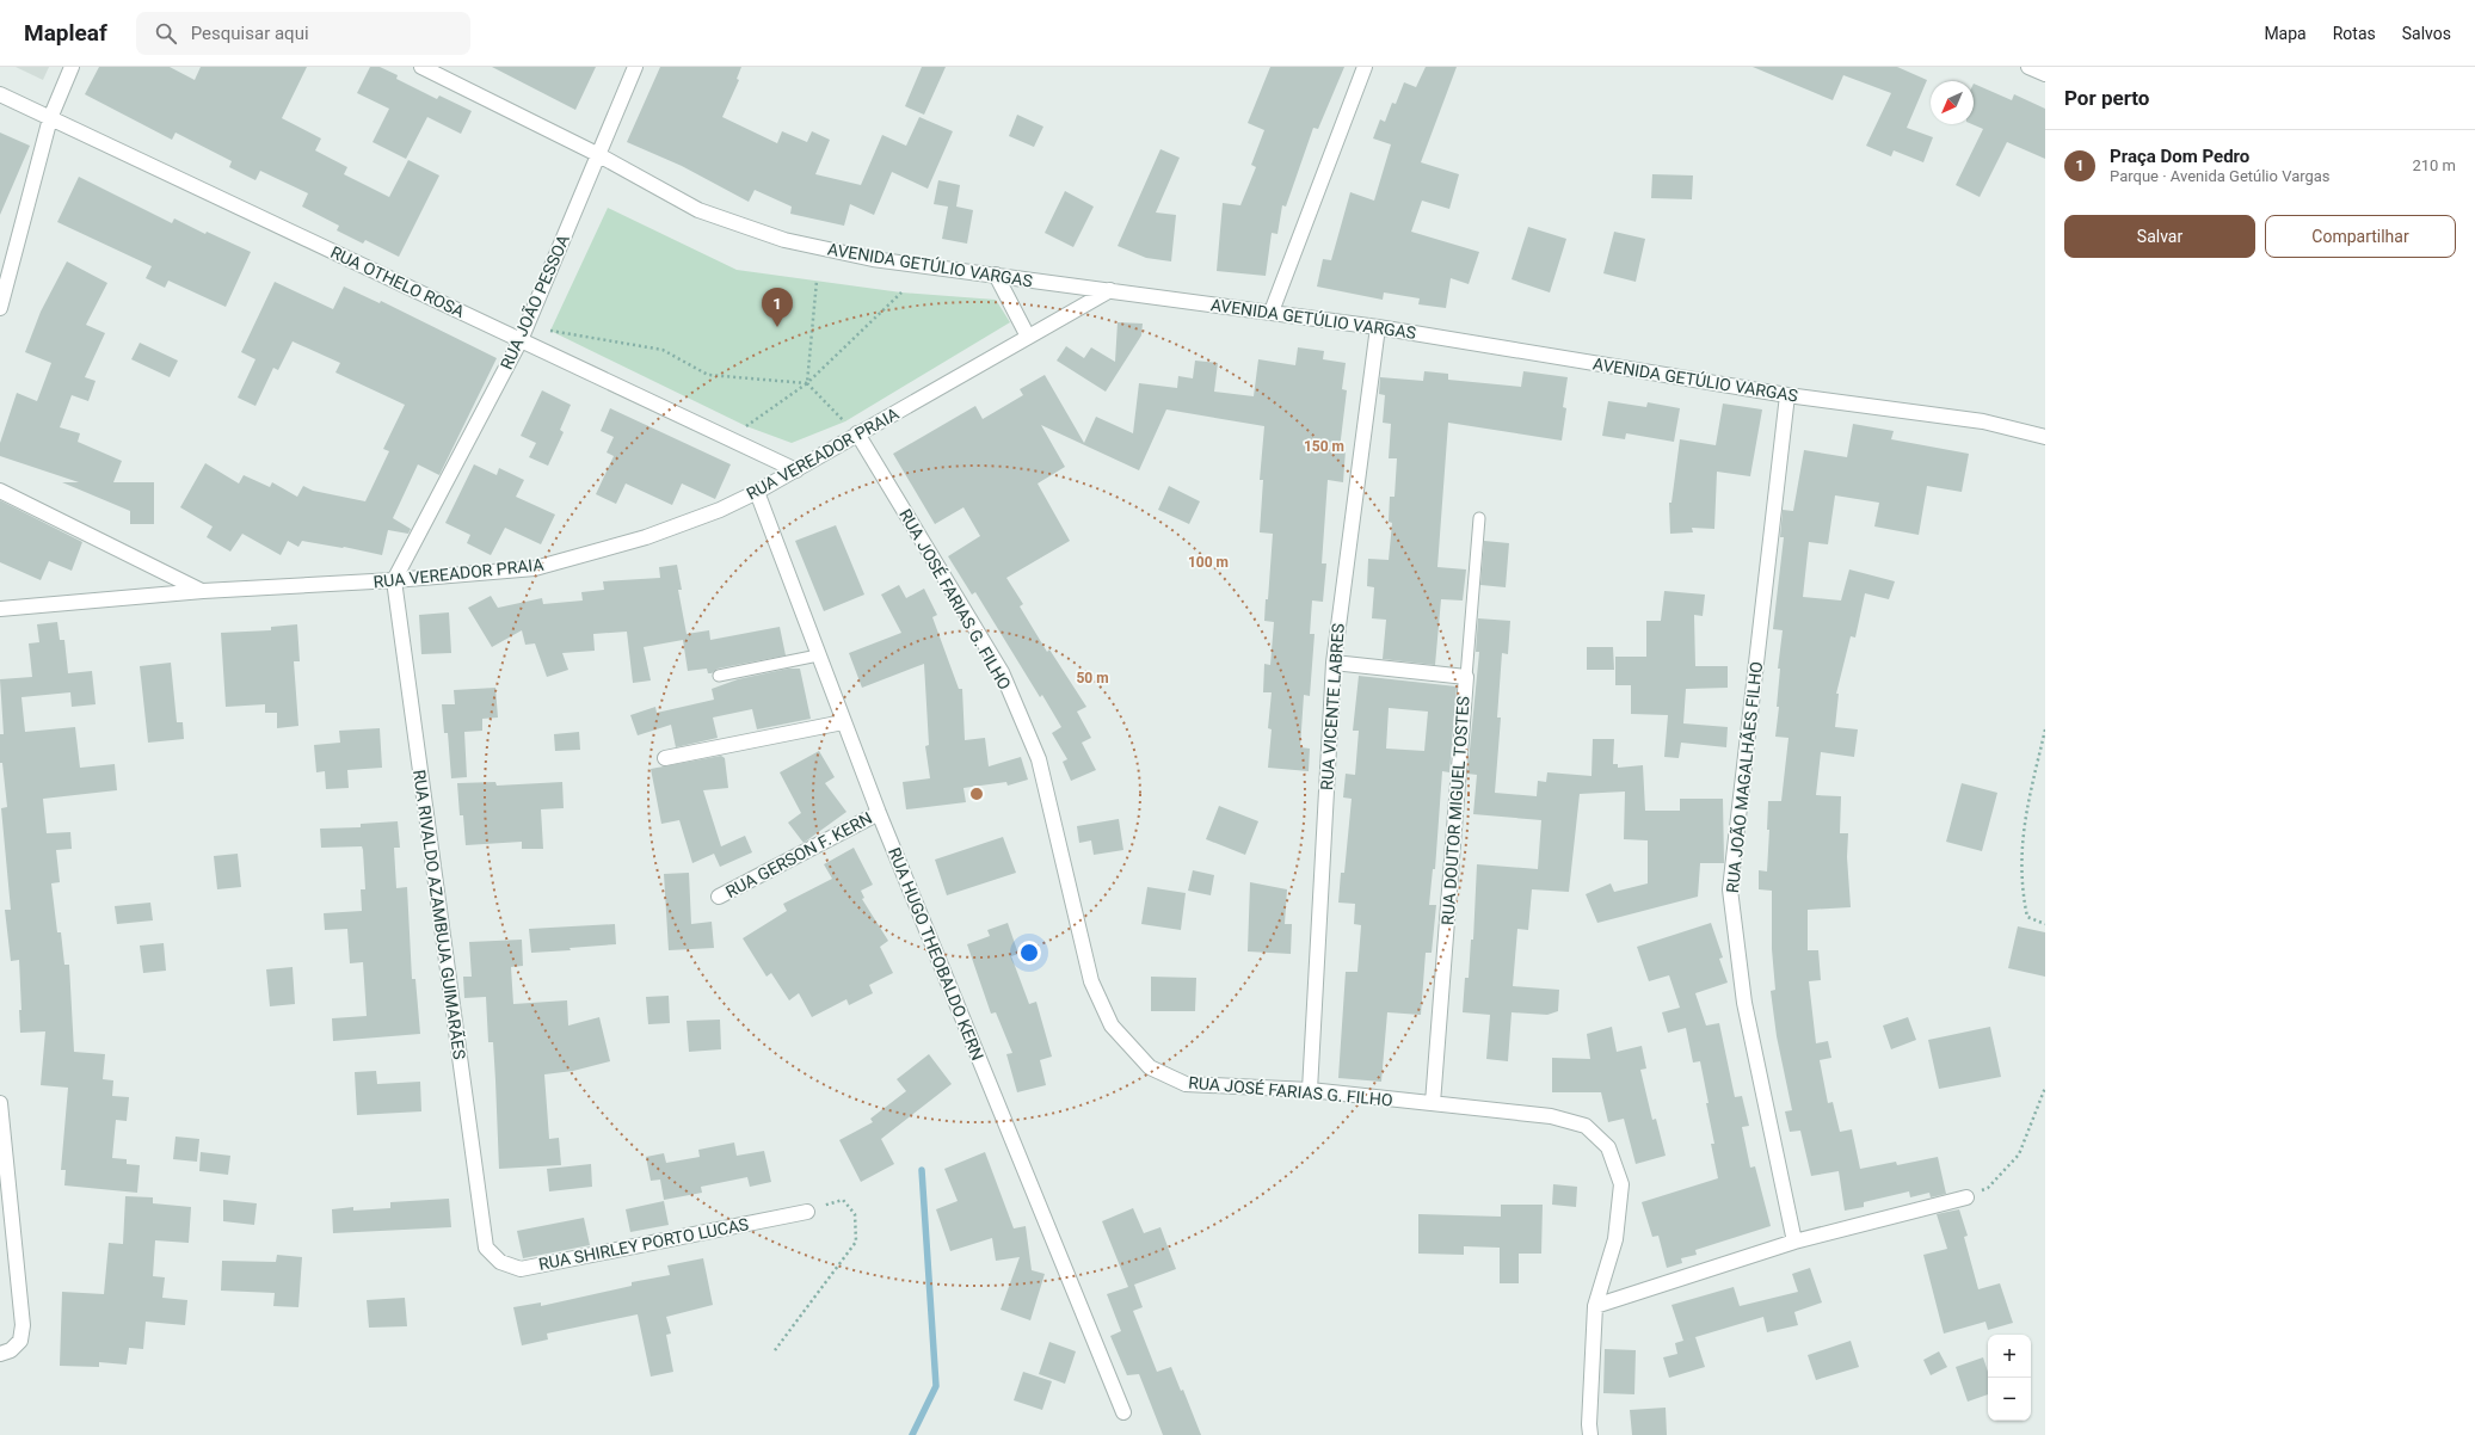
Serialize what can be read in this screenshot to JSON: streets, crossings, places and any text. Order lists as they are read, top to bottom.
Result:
{
  "streets": {
    "street": [
      "AVENIDA GETÚLIO VARGAS",
      "RUA OTHELO ROSA",
      "RUA JOÃO PESSOA",
      "RUA VEREADOR PRAIA",
      "RUA JOSÉ FARIAS G. FILHO",
      "RUA VICENTE LABRES",
      "RUA JOÃO MAGALHÃES FILHO",
      "RUA DOUTOR MIGUEL TOSTES",
      "RUA GERSON F. KERN",
      "RUA RIVALDO AZAMBUJA GUIMARÃES",
      "RUA HUGO THEOBALDO KERN",
      "RUA SHIRLEY PORTO LUCAS"
    ]
  },
  "crossings": [
    ["AVENIDA GETÚLIO VARGAS", "RUA JOÃO PESSOA"],
    ["AVENIDA GETÚLIO VARGAS", "RUA VEREADOR PRAIA"],
    ["AVENIDA GETÚLIO VARGAS", "RUA VICENTE LABRES"],
    ["AVENIDA GETÚLIO VARGAS", "RUA JOÃO MAGALHÃES FILHO"],
    ["RUA OTHELO ROSA", "RUA JOÃO PESSOA"],
    ["RUA OTHELO ROSA", "RUA VEREADOR PRAIA"],
    ["RUA JOÃO PESSOA", "RUA VEREADOR PRAIA"],
    ["RUA JOÃO PESSOA", "RUA RIVALDO AZAMBUJA GUIMARÃES"],
    ["RUA VEREADOR PRAIA", "RUA JOSÉ FARIAS G. FILHO"],
    ["RUA VEREADOR PRAIA", "RUA RIVALDO AZAMBUJA GUIMARÃES"],
    ["RUA VEREADOR PRAIA", "RUA HUGO THEOBALDO KERN"],
    ["RUA JOSÉ FARIAS G. FILHO", "RUA VICENTE LABRES"],
    ["RUA JOSÉ FARIAS G. FILHO", "RUA DOUTOR MIGUEL TOSTES"],
    ["RUA GERSON F. KERN", "RUA HUGO THEOBALDO KERN"],
    ["RUA RIVALDO AZAMBUJA GUIMARÃES", "RUA SHIRLEY PORTO LUCAS"]
  ],
  "north": "bottom left",
  "page": {
    "header": "Mapleaf",
    "search": "Pesquisar aqui",
    "nav": ["Mapa", "Rotas", "Salvos"],
    "heading": "Por perto",
    "list": [
      {
        "mark": "1",
        "name": "Praça Dom Pedro",
        "note": "Parque · Avenida Getúlio Vargas",
        "value": "210 m"
      }
    ],
    "buttons": ["Salvar", "Compartilhar"],
    "pins": "1",
    "map_buttons": ["+", "−"]
  },
  "rings": ["150 m", "100 m", "50 m"]
}
